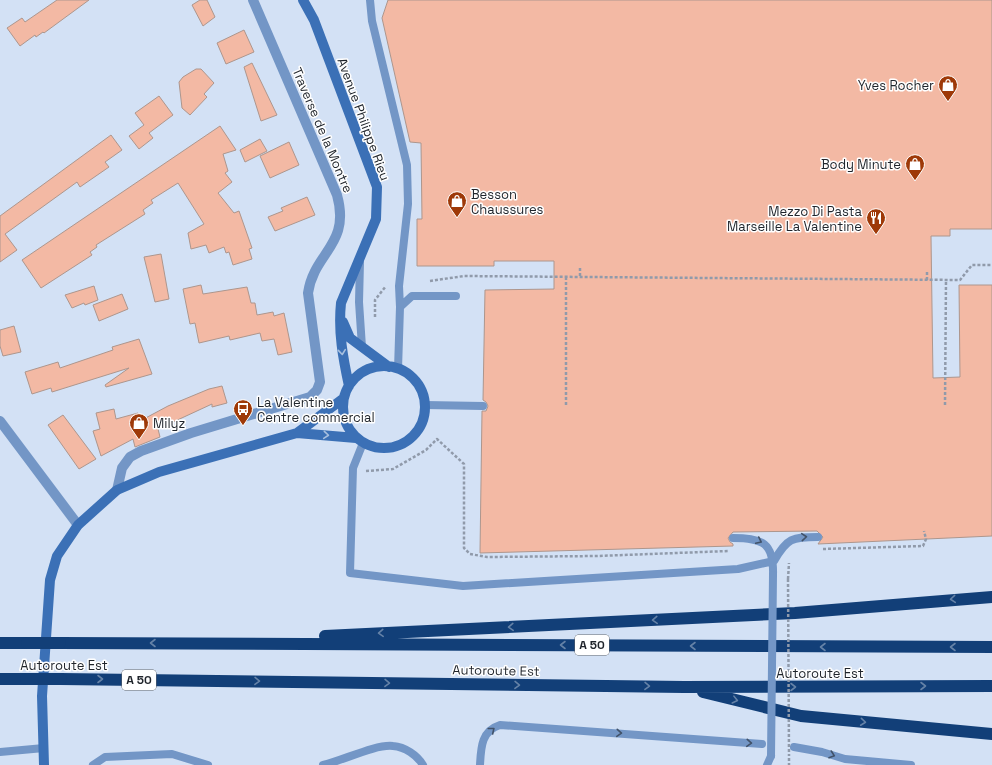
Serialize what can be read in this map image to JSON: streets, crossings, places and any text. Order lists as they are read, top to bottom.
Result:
{
  "streets": {
    "highway": ["A 50", "Autoroute Est"],
    "street": ["Avenue Philippe Rieu", "Traverse de la Montre"]
  },
  "places": {
    "shop": [
      "Yves Rocher",
      "Body Minute",
      "Besson Chaussures",
      "Milyz"
    ],
    "restaurant": ["Mezzo Di Pasta Marseille La Valentine"],
    "bus stop": ["La Valentine Centre commercial"]
  }
}
